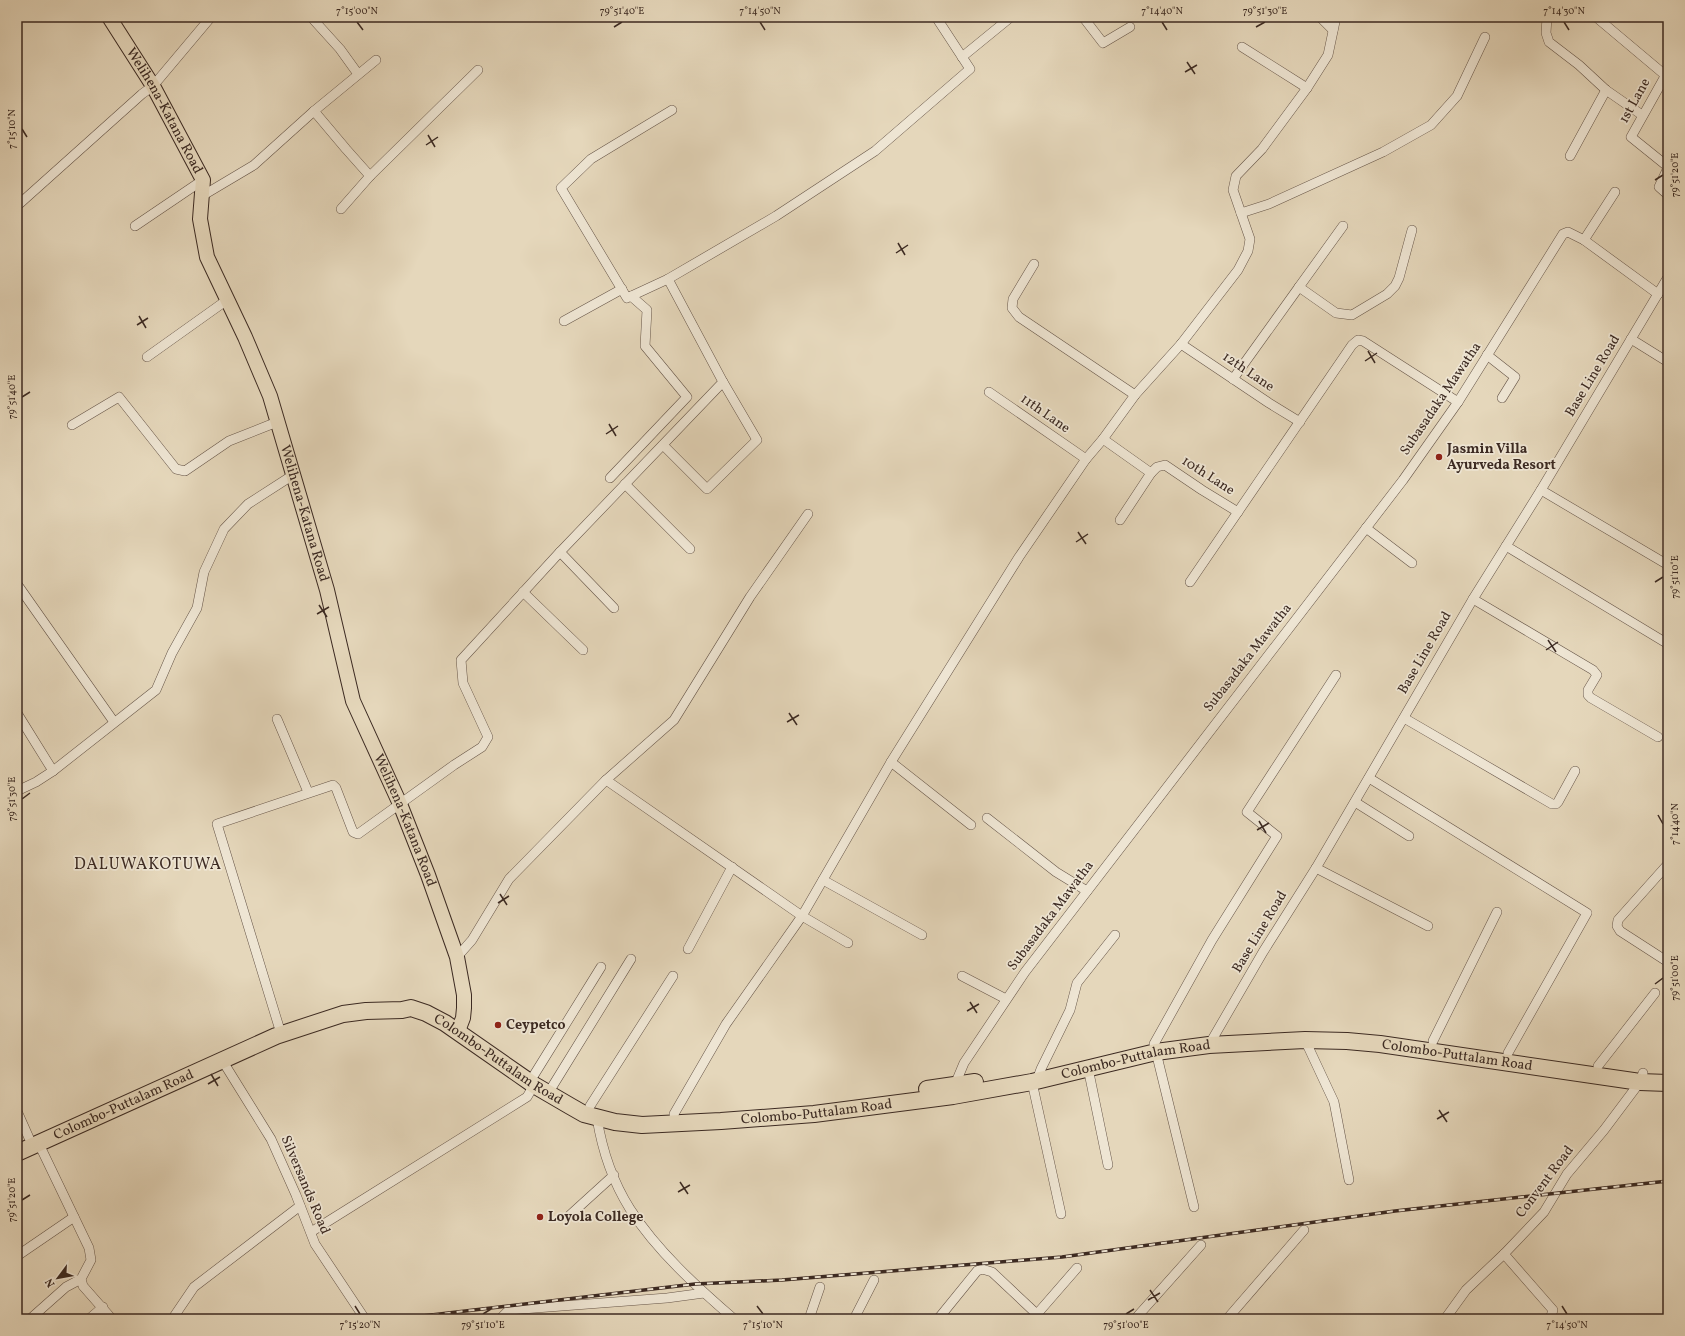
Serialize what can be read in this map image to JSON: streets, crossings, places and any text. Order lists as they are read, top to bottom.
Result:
{
  "streets": {
    "highway": ["Colombo-Puttalam Road"],
    "main road": ["Welihena-Katana Road"],
    "street": [
      "1st Lane",
      "12th Lane",
      "Base Line Road",
      "Subasadaka Mawatha",
      "11th Lane",
      "10th Lane",
      "Convent Road",
      "Silversands Road"
    ]
  },
  "crossings": [
    ["Welihena-Katana Road", "Colombo-Puttalam Road"],
    ["Base Line Road", "Colombo-Puttalam Road"],
    ["Subasadaka Mawatha", "Colombo-Puttalam Road"],
    ["Colombo-Puttalam Road", "Convent Road"],
    ["Colombo-Puttalam Road", "Silversands Road"]
  ],
  "districts": ["DALUWAKOTUWA"],
  "places": ["Jasmin Villa Ayurveda Resort", "Ceypetco", "Loyola College"],
  "north": "bottom left",
  "coordinates": [
    "7°15'00\"N",
    "79°51'40\"E",
    "7°14'50\"N",
    "7°14'40\"N",
    "79°51'30\"E",
    "7°14'30\"N",
    "7°15'10\"N",
    "79°51'20\"E",
    "79°51'10\"E",
    "79°51'00\"E",
    "7°15'20\"N"
  ]
}
